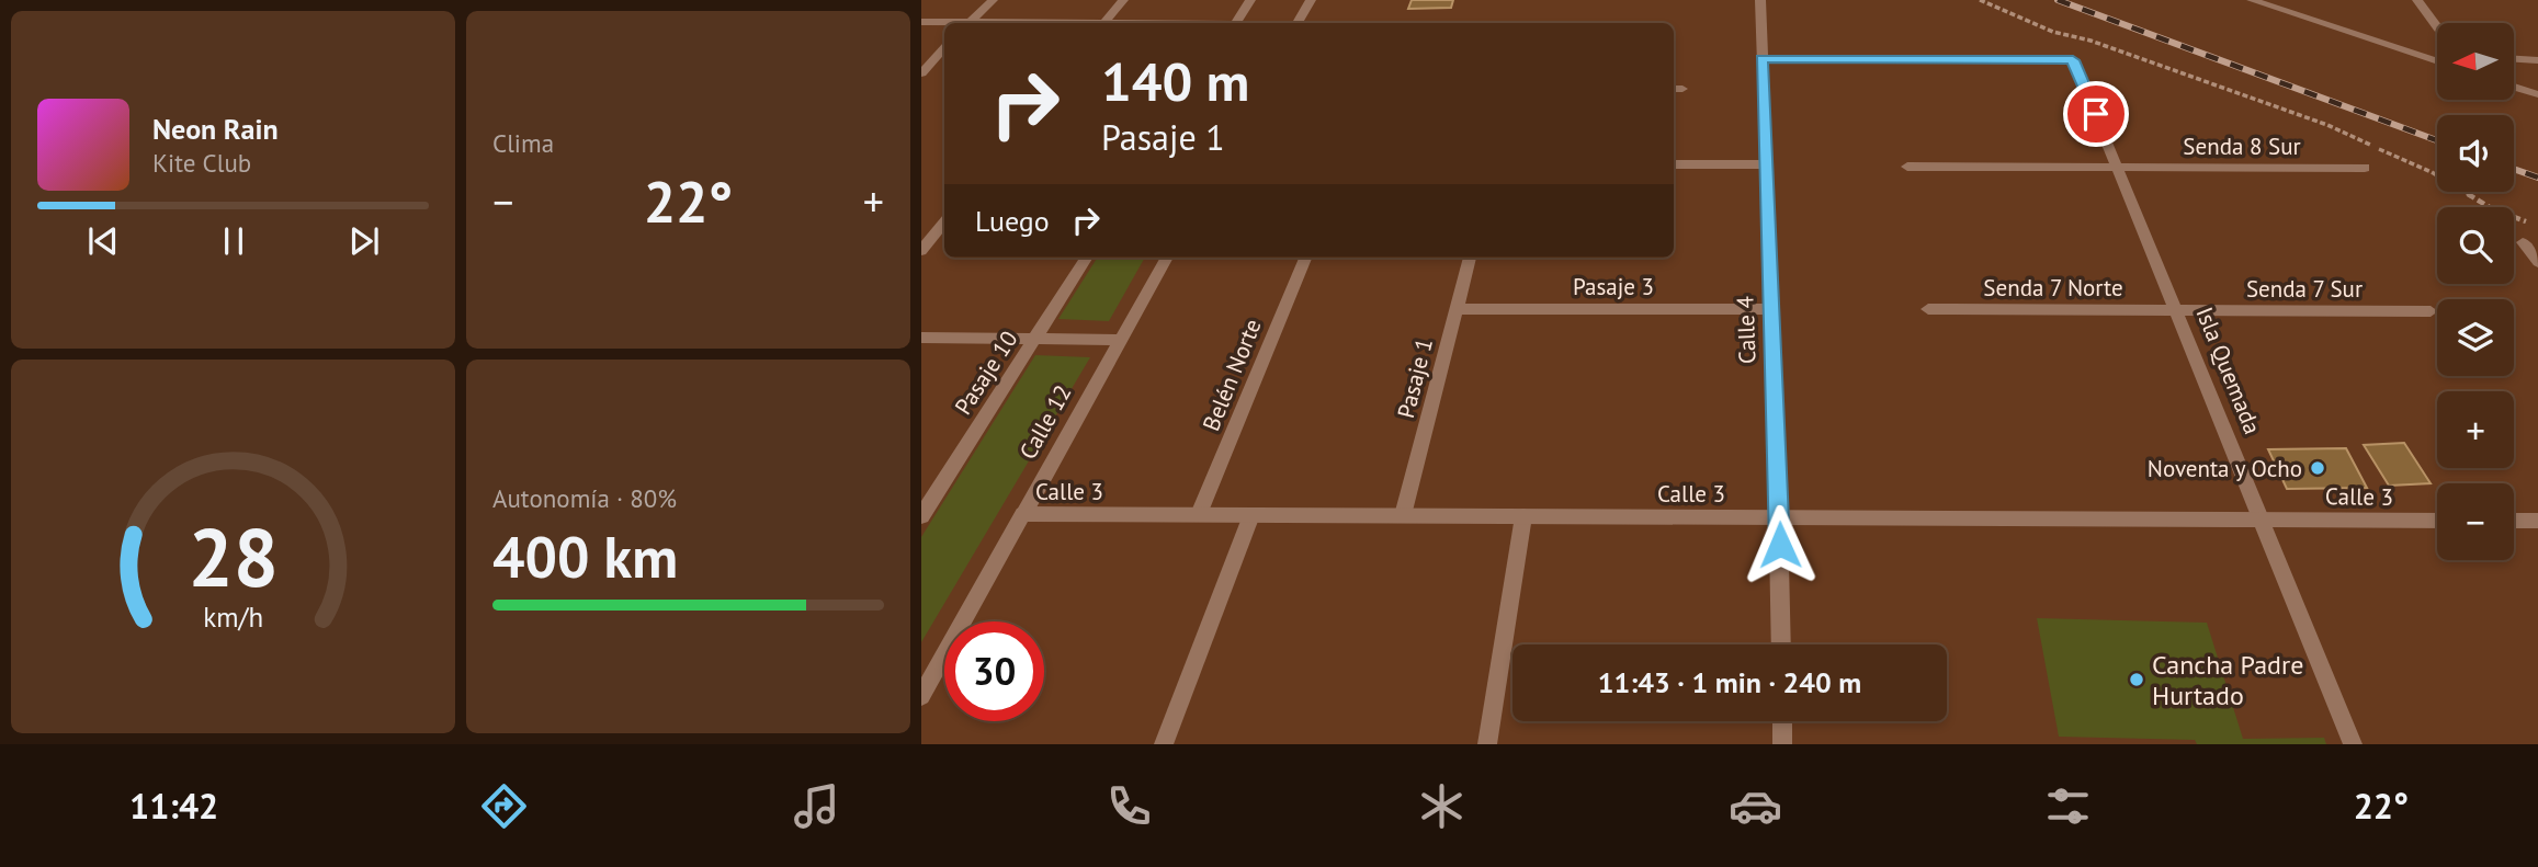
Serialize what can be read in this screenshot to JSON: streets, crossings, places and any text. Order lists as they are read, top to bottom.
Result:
{
  "streets": {
    "street": [
      "Senda 8 Sur",
      "Pasaje 3",
      "Senda 7 Norte",
      "Senda 7 Sur",
      "Calle 4",
      "Isla Quemada",
      "Pasaje 10",
      "Belén Norte",
      "Pasaje 1",
      "Calle 12",
      "Calle 3"
    ]
  },
  "crossings": [
    ["Senda 8 Sur", "Isla Quemada"],
    ["Pasaje 3", "Calle 4"],
    ["Pasaje 3", "Pasaje 1"],
    ["Senda 7 Norte", "Senda 7 Sur"],
    ["Senda 7 Norte", "Isla Quemada"],
    ["Senda 7 Sur", "Isla Quemada"],
    ["Calle 4", "Isla Quemada"],
    ["Calle 4", "Calle 3"],
    ["Isla Quemada", "Calle 3"],
    ["Belén Norte", "Calle 3"],
    ["Pasaje 1", "Calle 3"],
    ["Calle 12", "Calle 3"]
  ],
  "places": ["Noventa y Ocho", "Cancha Padre Hurtado"],
  "north": "left",
  "page": {
    "tile": [
      "Clima",
      ["Autonomía · 80%", "400 km"]
    ],
    "map_buttons": ["+", "−"],
    "turn": ["140 m", "Pasaje 1"],
    "song": ["Neon Rain", "Kite Club"],
    "heat": ["−", "22°", "+"],
    "then": "Luego",
    "limit": "30",
    "trip": "11:43 · 1 min · 240 m",
    "tabs": ["11:42", "22°"],
    "gauge": ["28", "km/h"]
  }
}
